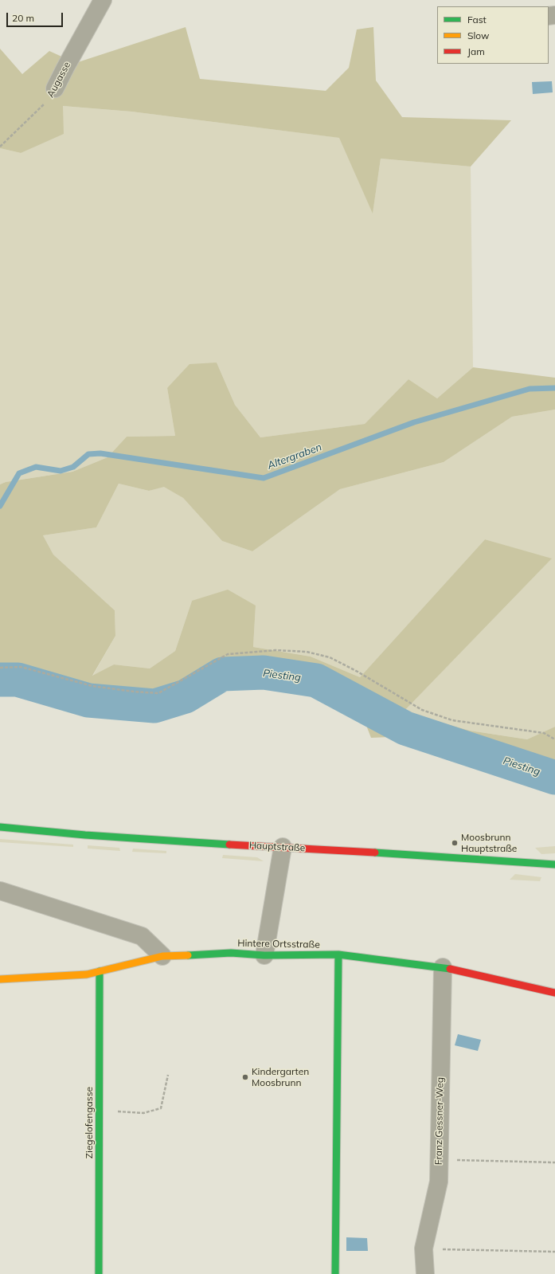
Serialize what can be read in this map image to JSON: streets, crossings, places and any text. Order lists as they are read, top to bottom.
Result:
{
  "streets": {
    "street": [
      "Augasse",
      "Hauptstraße",
      "Hintere Ortsstraße",
      "Franz Gessner-Weg",
      "Ziegelofengasse"
    ]
  },
  "crossings": [
    ["Hintere Ortsstraße", "Franz Gessner-Weg"],
    ["Hintere Ortsstraße", "Ziegelofengasse"]
  ],
  "water": ["Altergraben", "Piesting"],
  "places": ["Moosbrunn Hauptstraße", "Kindergarten Moosbrunn"],
  "legend": ["Fast", "Slow", "Jam"],
  "scale_bar": "20 m"
}
